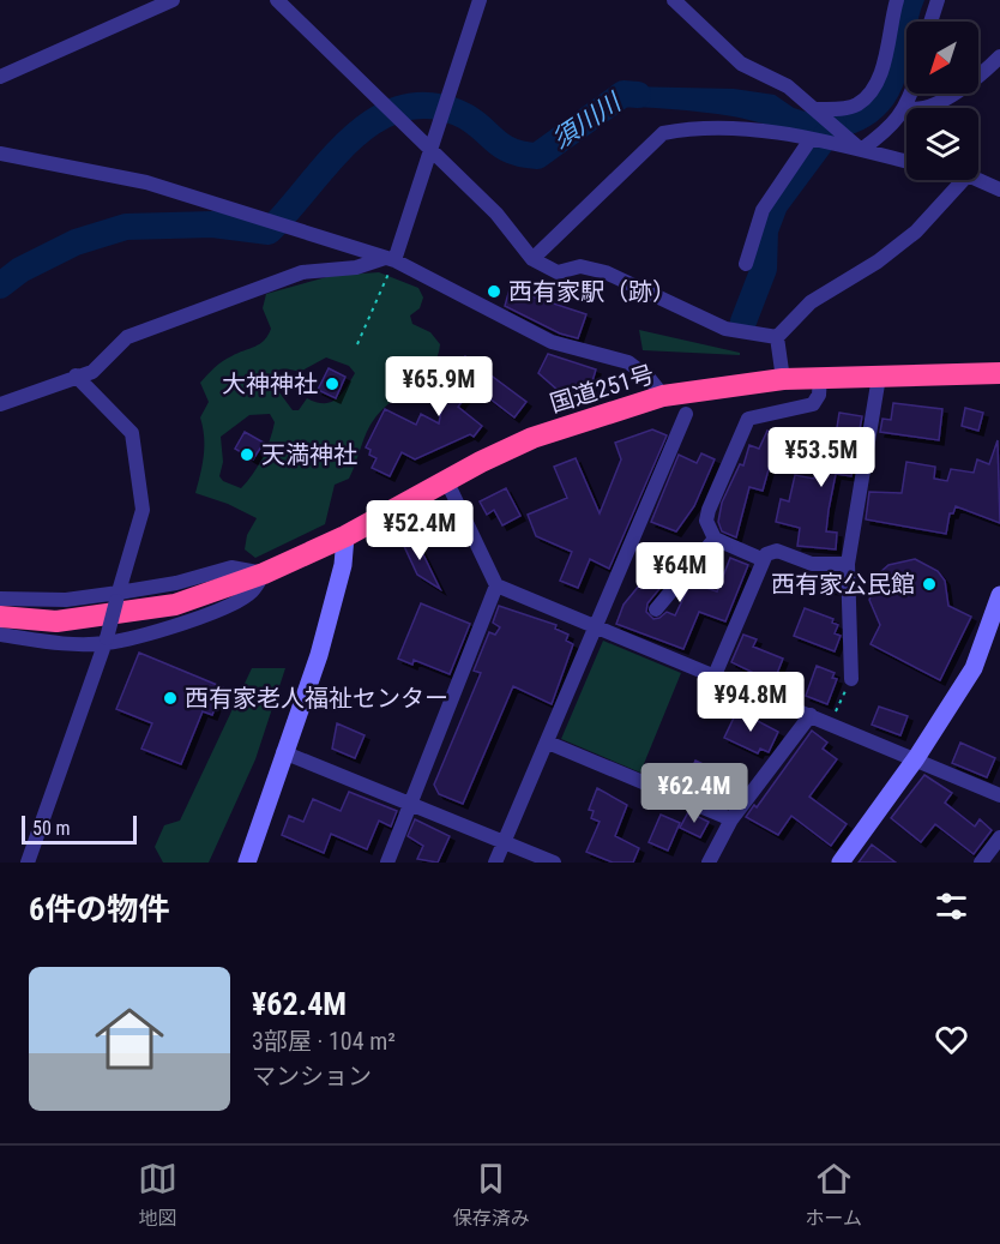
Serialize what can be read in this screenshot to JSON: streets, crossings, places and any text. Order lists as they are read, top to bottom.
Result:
{
  "streets": {
    "highway": ["国道251号"]
  },
  "water": ["須川川"],
  "places": [
    "西有家駅（跡）",
    "大神神社",
    "天満神社",
    "西有家公民館",
    "西有家老人福祉センター"
  ],
  "scale_bar": "50 m",
  "north": "bottom left",
  "page": {
    "price": [
      "¥65.9M",
      "¥53.5M",
      "¥52.4M",
      "¥64M",
      "¥94.8M",
      "¥62.4M"
    ],
    "scale": "50 m",
    "heading": "6件の物件",
    "list": [
      {
        "name": "¥62.4M",
        "note": "3部屋 · 104 m² · マンション"
      }
    ],
    "tabs": ["地図", "保存済み", "ホーム"]
  }
}
